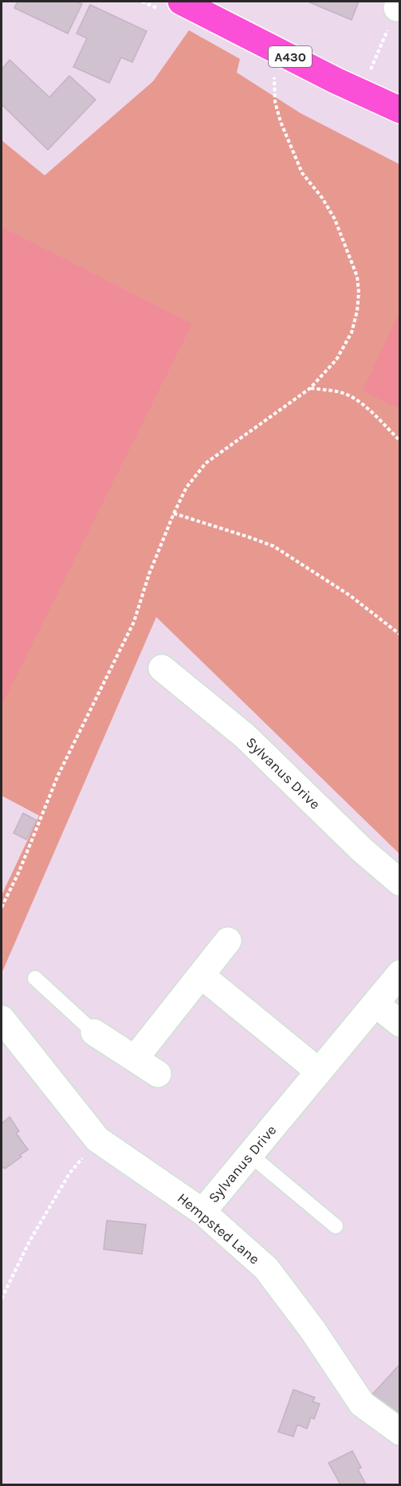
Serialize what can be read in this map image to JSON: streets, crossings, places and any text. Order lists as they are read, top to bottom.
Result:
{
  "streets": {
    "main road": ["A430"],
    "street": ["Sylvanus Drive", "Hempsted Lane"]
  },
  "crossings": [
    ["Sylvanus Drive", "Hempsted Lane"]
  ]
}
